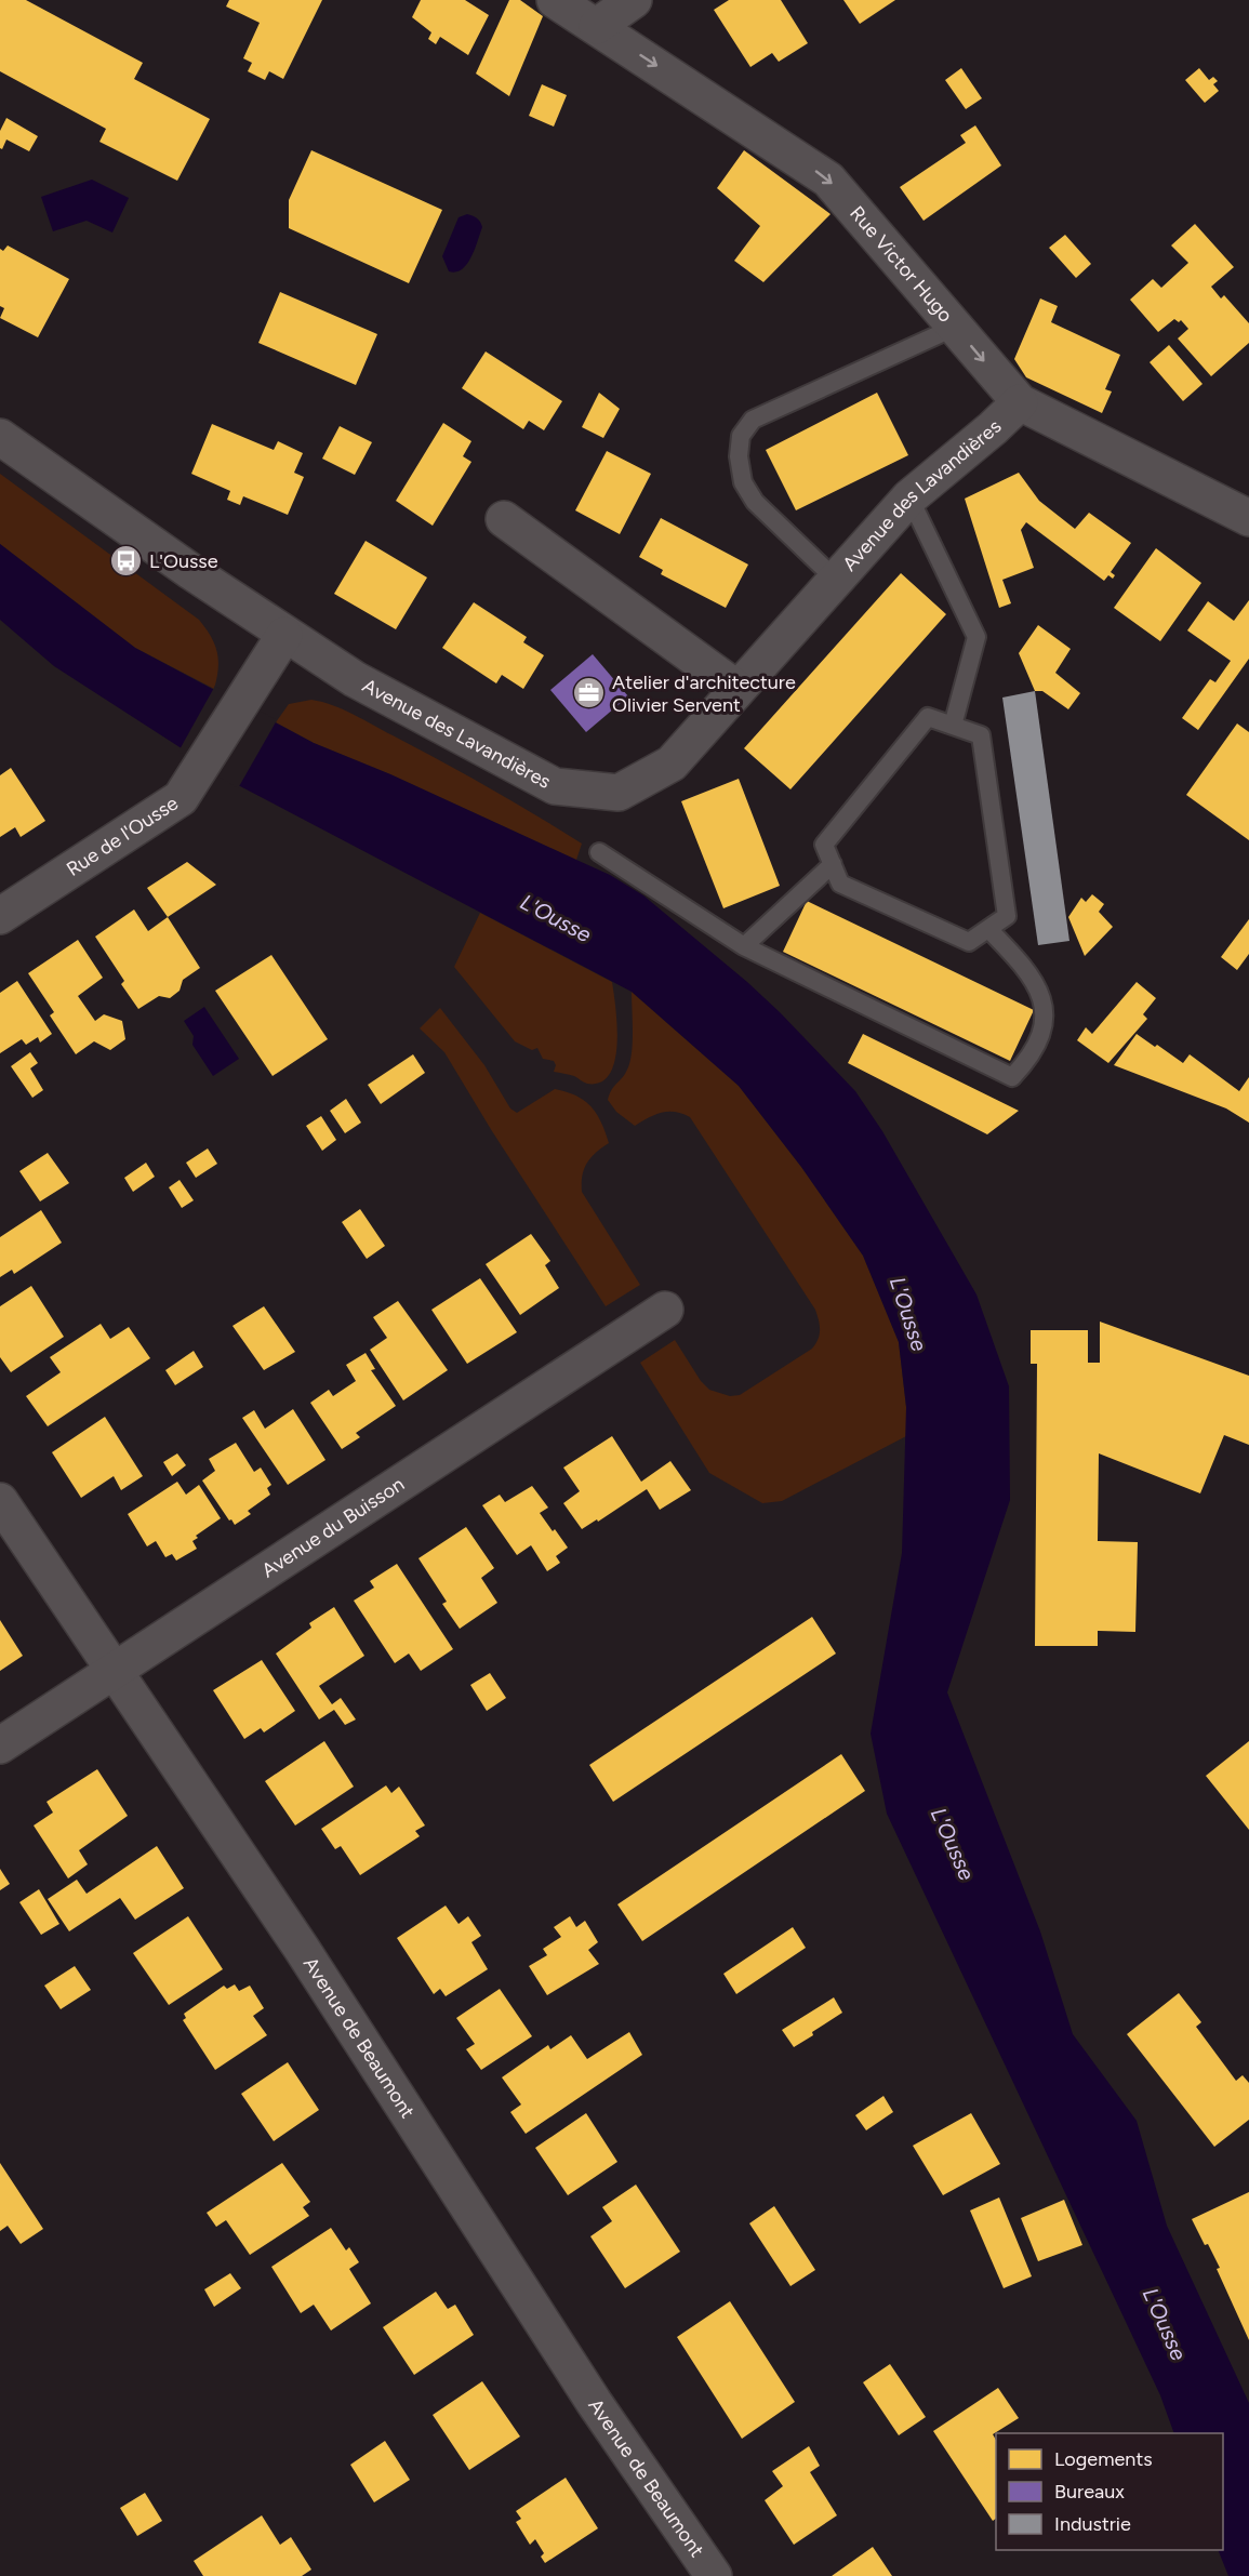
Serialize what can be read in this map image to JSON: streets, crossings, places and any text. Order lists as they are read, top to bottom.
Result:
{
  "streets": {
    "street": [
      "Rue Victor Hugo",
      "Avenue des Lavandières",
      "Rue de l'Ousse",
      "Avenue du Buisson",
      "Avenue de Beaumont"
    ]
  },
  "crossings": [
    ["Rue Victor Hugo", "Avenue des Lavandières"],
    ["Avenue des Lavandières", "Rue de l'Ousse"],
    ["Avenue du Buisson", "Avenue de Beaumont"]
  ],
  "one_way": ["Rue Victor Hugo"],
  "water": ["L'Ousse"],
  "places": {
    "bus stop": ["L'Ousse"],
    "office": ["Atelier d'architecture Olivier Servent"]
  },
  "legend": ["Logements", "Bureaux", "Industrie"]
}
